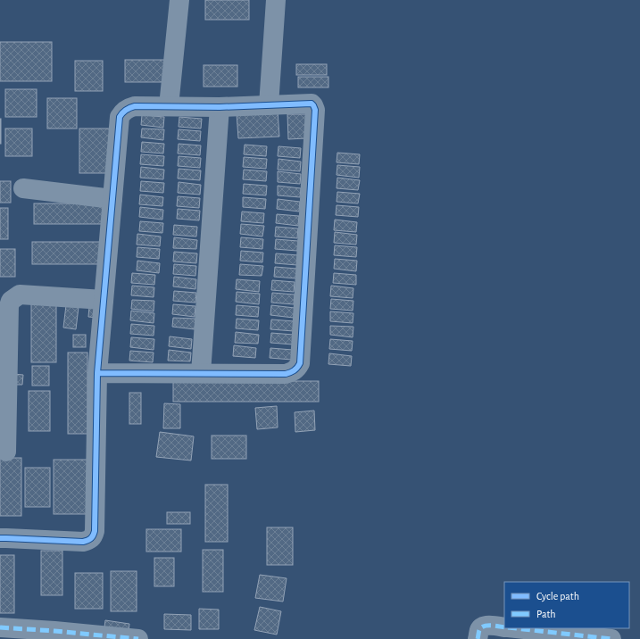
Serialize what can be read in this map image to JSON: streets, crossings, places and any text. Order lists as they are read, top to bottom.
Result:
{
  "legend": ["Cycle path", "Path"]
}
